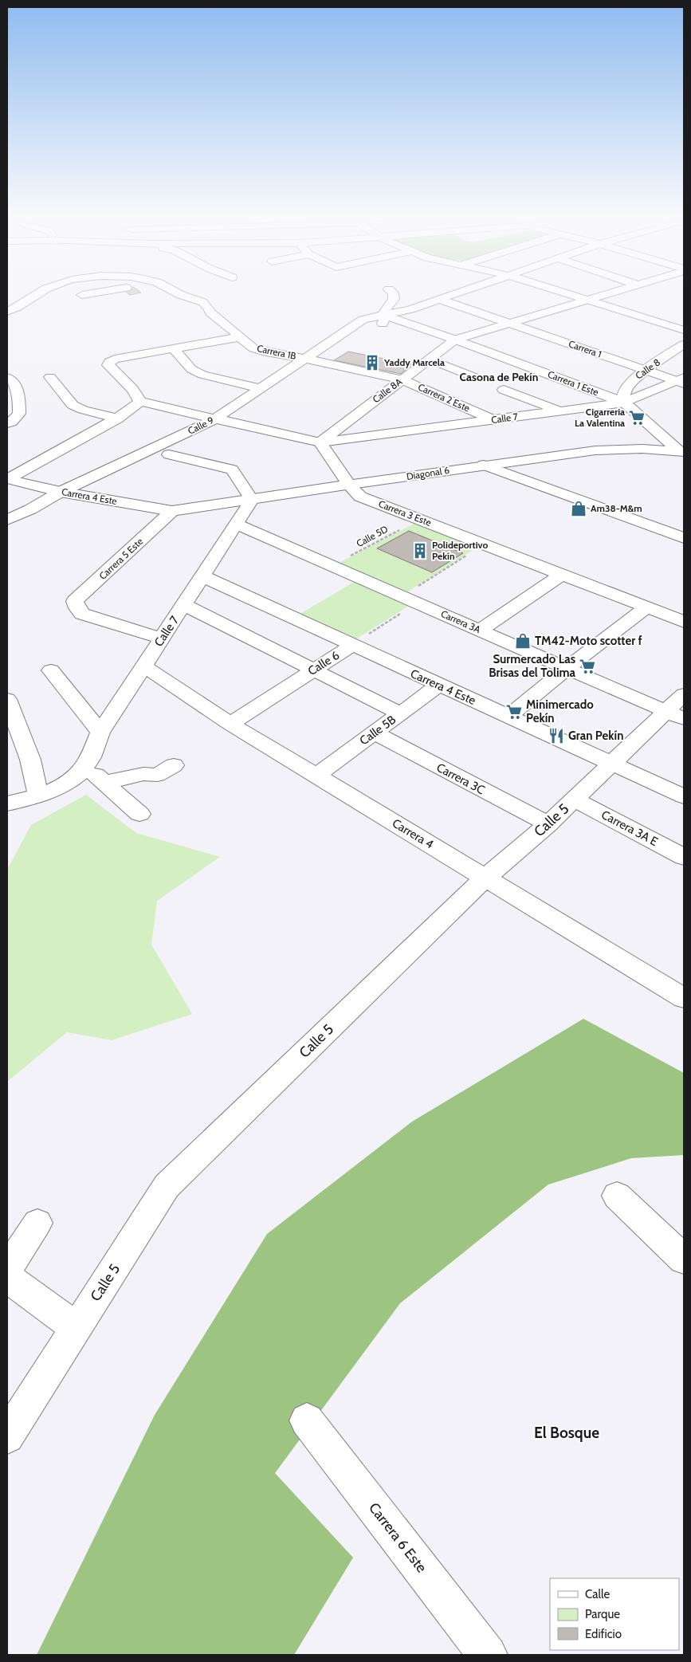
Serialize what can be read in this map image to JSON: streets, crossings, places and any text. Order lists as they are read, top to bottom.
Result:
{
  "streets": {
    "street": [
      "Carrera 1",
      "Carrera 1B",
      "Calle 8",
      "Carrera 1 Este",
      "Calle 8A",
      "Carrera 2 Este",
      "Calle 7",
      "Calle 9",
      "Diagonal 6",
      "Carrera 4 Este",
      "Carrera 3 Este",
      "Carrera 5 Este",
      "Carrera 3A",
      "Calle 6",
      "Calle 5B",
      "Carrera 3C",
      "Calle 5",
      "Carrera 3A E",
      "Carrera 4",
      "Carrera 6 Este"
    ],
    "path": ["Calle 5D"]
  },
  "crossings": [
    ["Carrera 1", "Calle 8"],
    ["Carrera 1", "Calle 8A"],
    ["Carrera 1", "Calle 7"],
    ["Carrera 1", "Calle 9"],
    ["Carrera 1B", "Carrera 2 Este"],
    ["Carrera 1B", "Calle 9"],
    ["Calle 8", "Carrera 1 Este"],
    ["Calle 8", "Calle 7"],
    ["Carrera 1 Este", "Calle 8A"],
    ["Carrera 1 Este", "Calle 7"],
    ["Carrera 1 Este", "Calle 9"],
    ["Carrera 1 Este", "Diagonal 6"],
    ["Calle 8A", "Carrera 2 Este"],
    ["Calle 8A", "Calle 7"],
    ["Calle 8A", "Carrera 3 Este"],
    ["Carrera 2 Este", "Calle 7"],
    ["Calle 7", "Diagonal 6"],
    ["Calle 7", "Carrera 4 Este"],
    ["Calle 7", "Carrera 3 Este"],
    ["Calle 7", "Carrera 5 Este"],
    ["Calle 7", "Carrera 3A"],
    ["Calle 7", "Carrera 4"],
    ["Calle 9", "Carrera 4 Este"],
    ["Diagonal 6", "Carrera 4 Este"],
    ["Diagonal 6", "Carrera 3 Este"],
    ["Diagonal 6", "Carrera 5 Este"],
    ["Carrera 4 Este", "Carrera 5 Este"],
    ["Carrera 4 Este", "Calle 6"],
    ["Carrera 4 Este", "Calle 5B"],
    ["Carrera 4 Este", "Calle 5"],
    ["Carrera 3 Este", "Calle 5D"],
    ["Carrera 3 Este", "Calle 6"],
    ["Calle 5D", "Carrera 3A"],
    ["Carrera 3A", "Calle 6"],
    ["Carrera 3A", "Calle 5"],
    ["Calle 6", "Carrera 4"],
    ["Calle 5B", "Carrera 3C"],
    ["Calle 5B", "Carrera 4"],
    ["Carrera 3C", "Calle 5"],
    ["Calle 5", "Carrera 3A E"],
    ["Calle 5", "Carrera 4"]
  ],
  "districts": ["Casona de Pekín", "El Bosque"],
  "places": {
    "building": ["Yaddy Marcela", "Polideportivo Pekín"],
    "supermarket": ["Cigarreria La Valentina", "Surmercado Las Brisas del Tolima", "Minimercado Pekín"],
    "shop": ["Am38-M&m", "TM42-Moto scotter f"],
    "restaurant": ["Gran Pekín"]
  },
  "legend": ["Calle", "Parque", "Edificio"]
}
